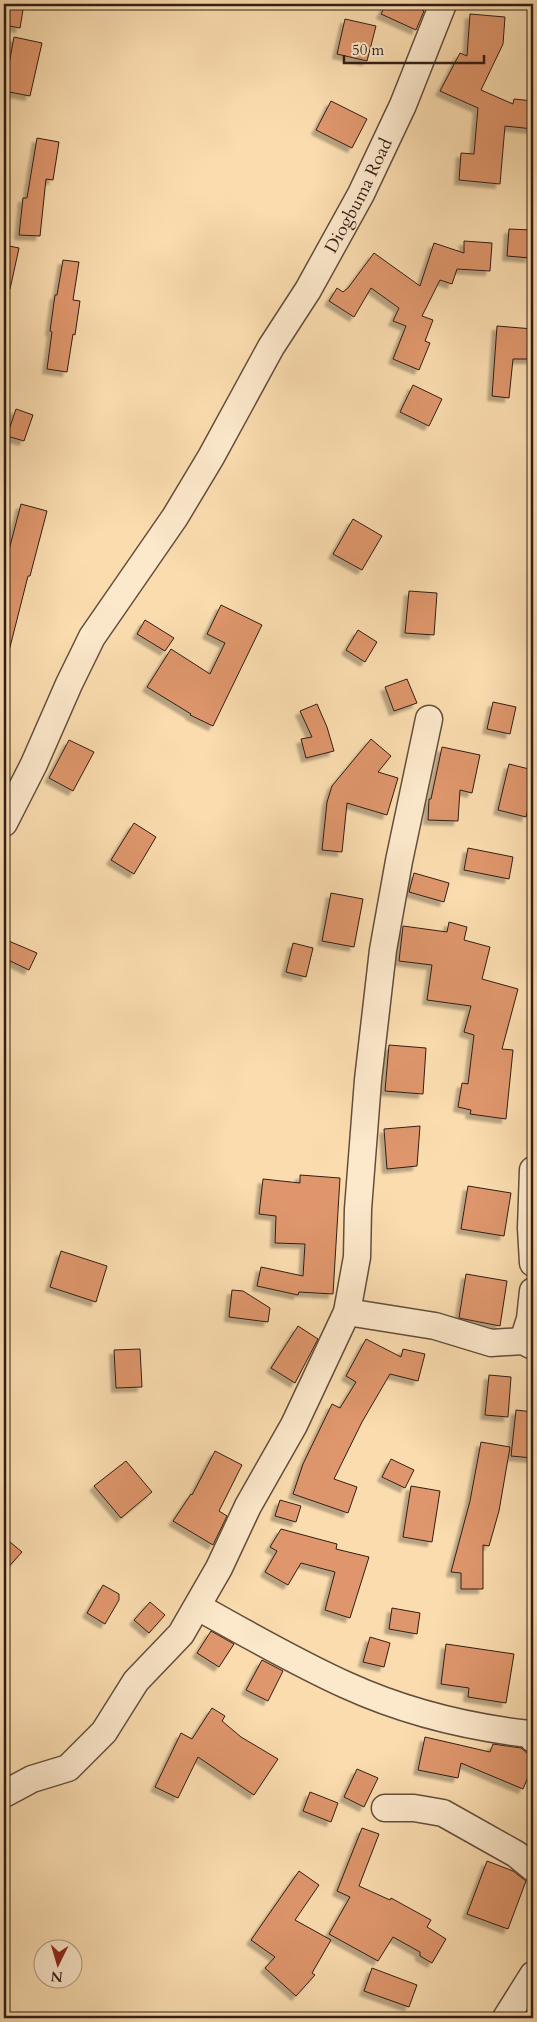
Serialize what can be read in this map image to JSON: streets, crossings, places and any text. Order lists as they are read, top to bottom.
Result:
{
  "streets": {
    "street": ["Diogbuma Road"]
  },
  "scale_bar": "50 m",
  "north": "bottom"
}
